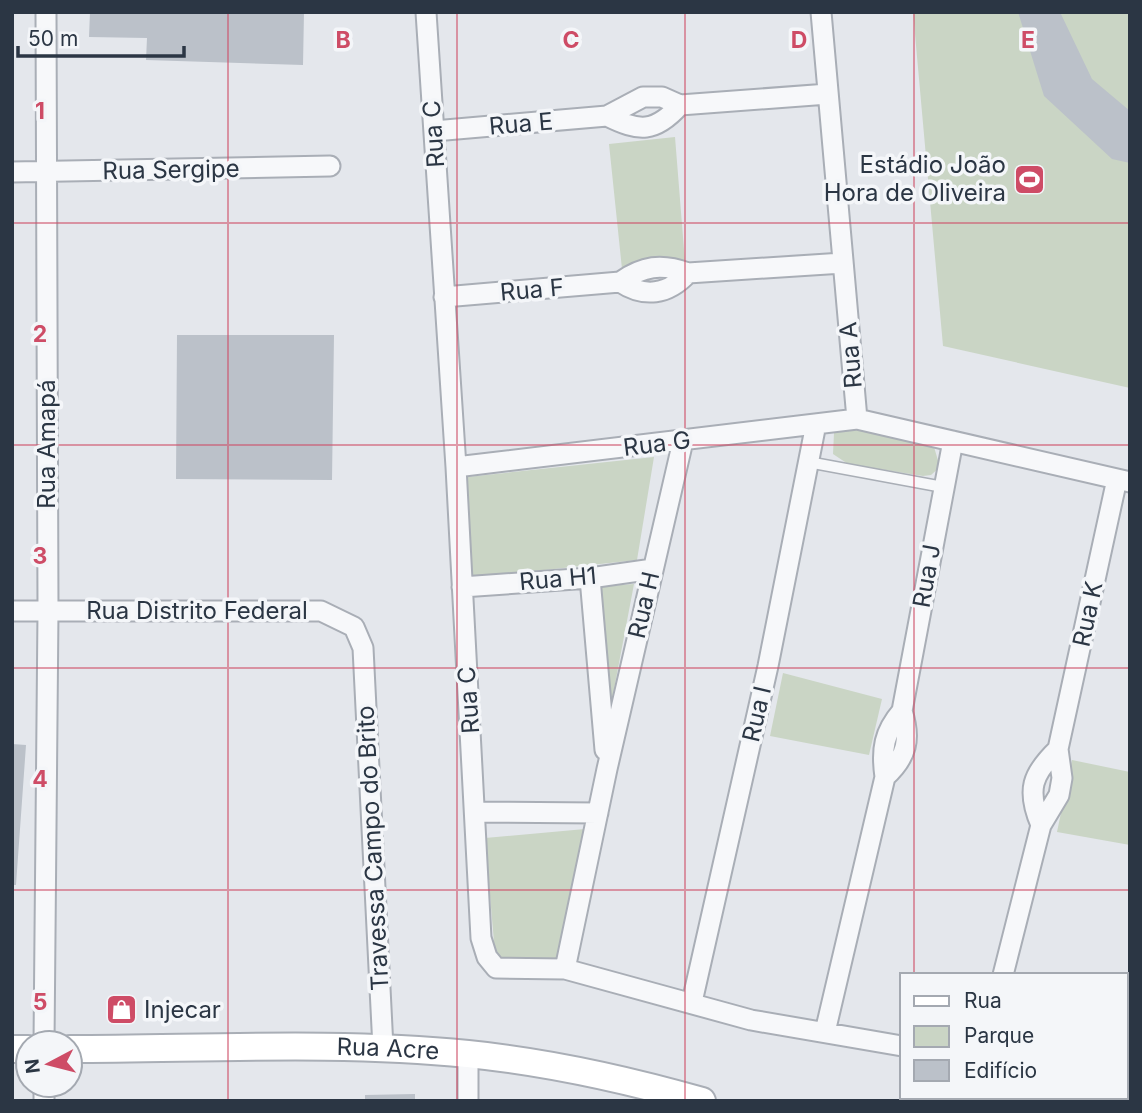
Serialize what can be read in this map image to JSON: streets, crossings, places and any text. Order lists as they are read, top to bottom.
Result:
{
  "streets": {
    "main road": ["Rua Acre"],
    "street": [
      "Rua E",
      "Rua C",
      "Rua Sergipe",
      "Rua F",
      "Rua A",
      "Rua Amapá",
      "Rua G",
      "Rua J",
      "Rua H1",
      "Rua H",
      "Rua Distrito Federal",
      "Rua K",
      "Rua I",
      "Travessa Campo do Brito"
    ]
  },
  "crossings": [
    ["Rua E", "Rua C"],
    ["Rua E", "Rua A"],
    ["Rua C", "Rua F"],
    ["Rua C", "Rua G"],
    ["Rua C", "Rua J"],
    ["Rua C", "Rua H1"],
    ["Rua C", "Rua H"],
    ["Rua C", "Rua I"],
    ["Rua Sergipe", "Rua Amapá"],
    ["Rua F", "Rua A"],
    ["Rua A", "Rua G"],
    ["Rua A", "Rua J"],
    ["Rua A", "Rua K"],
    ["Rua Amapá", "Rua Distrito Federal"],
    ["Rua G", "Rua H"],
    ["Rua G", "Rua I"],
    ["Rua H1", "Rua H"],
    ["Rua Distrito Federal", "Travessa Campo do Brito"],
    ["Travessa Campo do Brito", "Rua Acre"]
  ],
  "places": {
    "sports": ["Estádio João Hora de Oliveira"],
    "shop": ["Injecar"]
  },
  "legend": ["Rua", "Parque", "Edifício"],
  "scale_bar": "50 m",
  "north": "left",
  "grid": {
    "columns": [
      "B",
      "C",
      "D",
      "E"
    ],
    "rows": [
      "1",
      "2",
      "3",
      "4",
      "5"
    ]
  }
}
